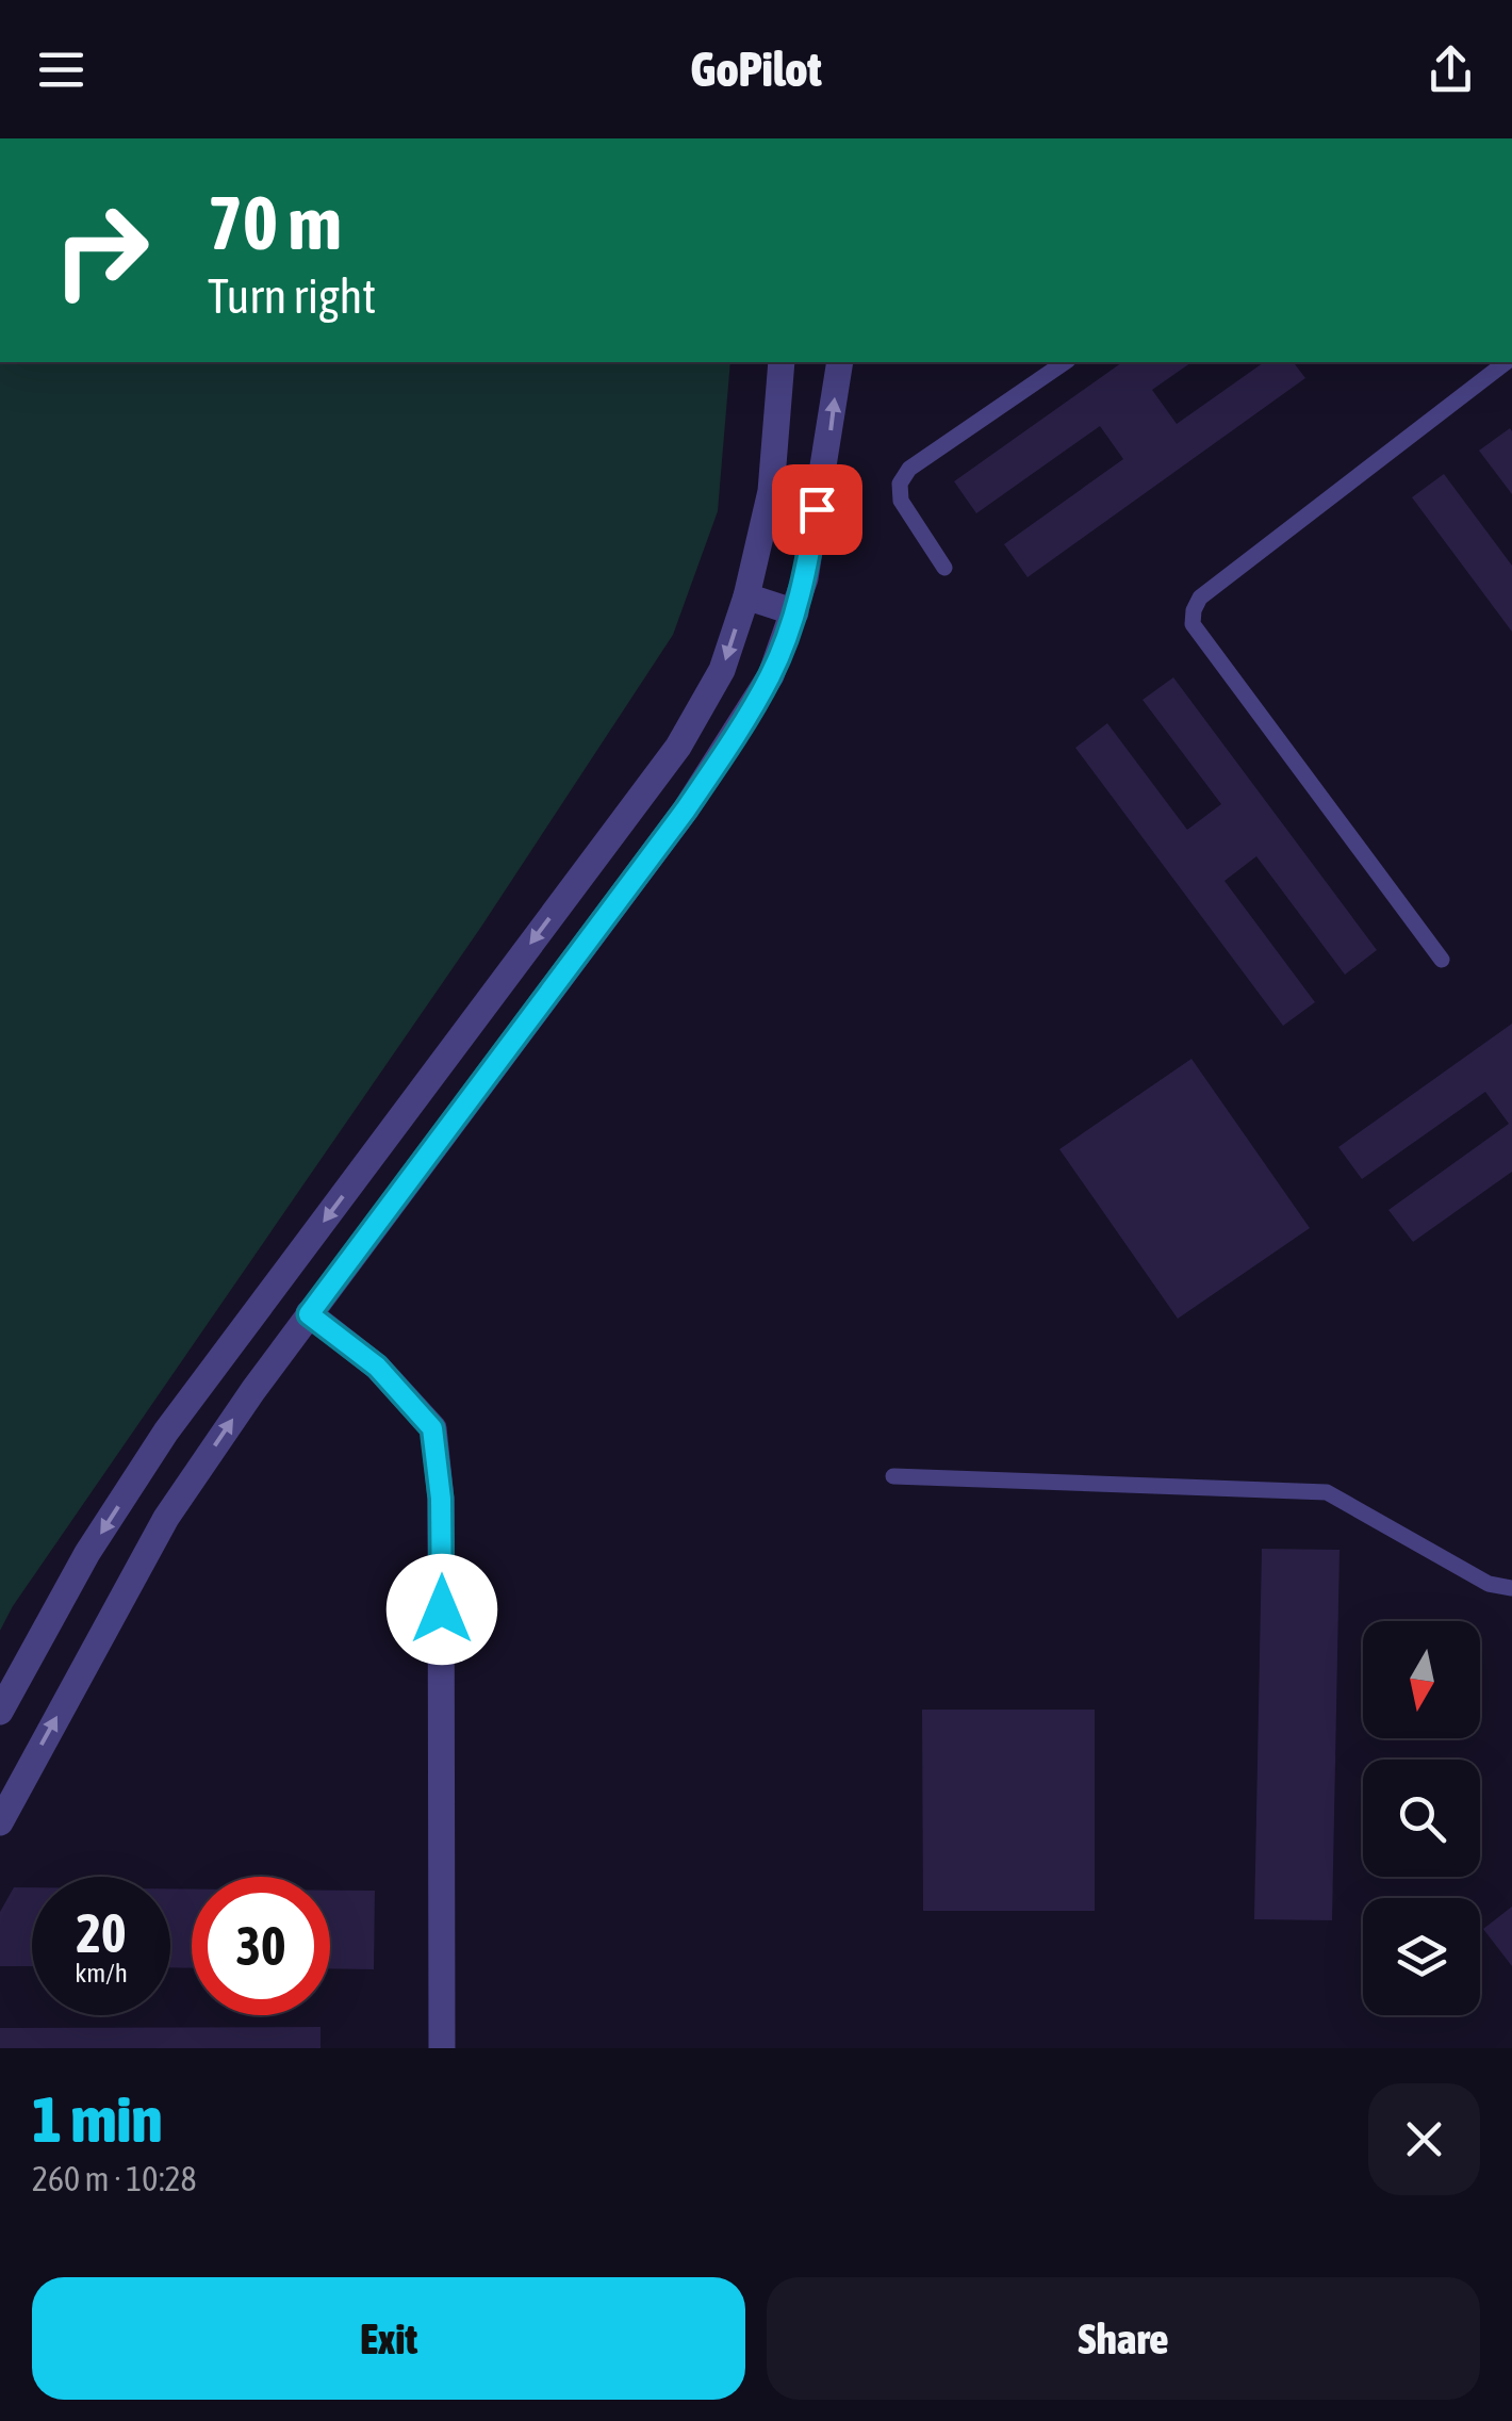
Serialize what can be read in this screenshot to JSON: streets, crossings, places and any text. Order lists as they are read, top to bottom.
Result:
{
  "north": "bottom",
  "page": {
    "header": "GoPilot",
    "turn": ["70 m", "Turn right"],
    "speed": "20 km/h",
    "limit": "30",
    "heading": ["1 min", "260 m · 10:28"],
    "buttons": ["Exit", "Share"]
  }
}
